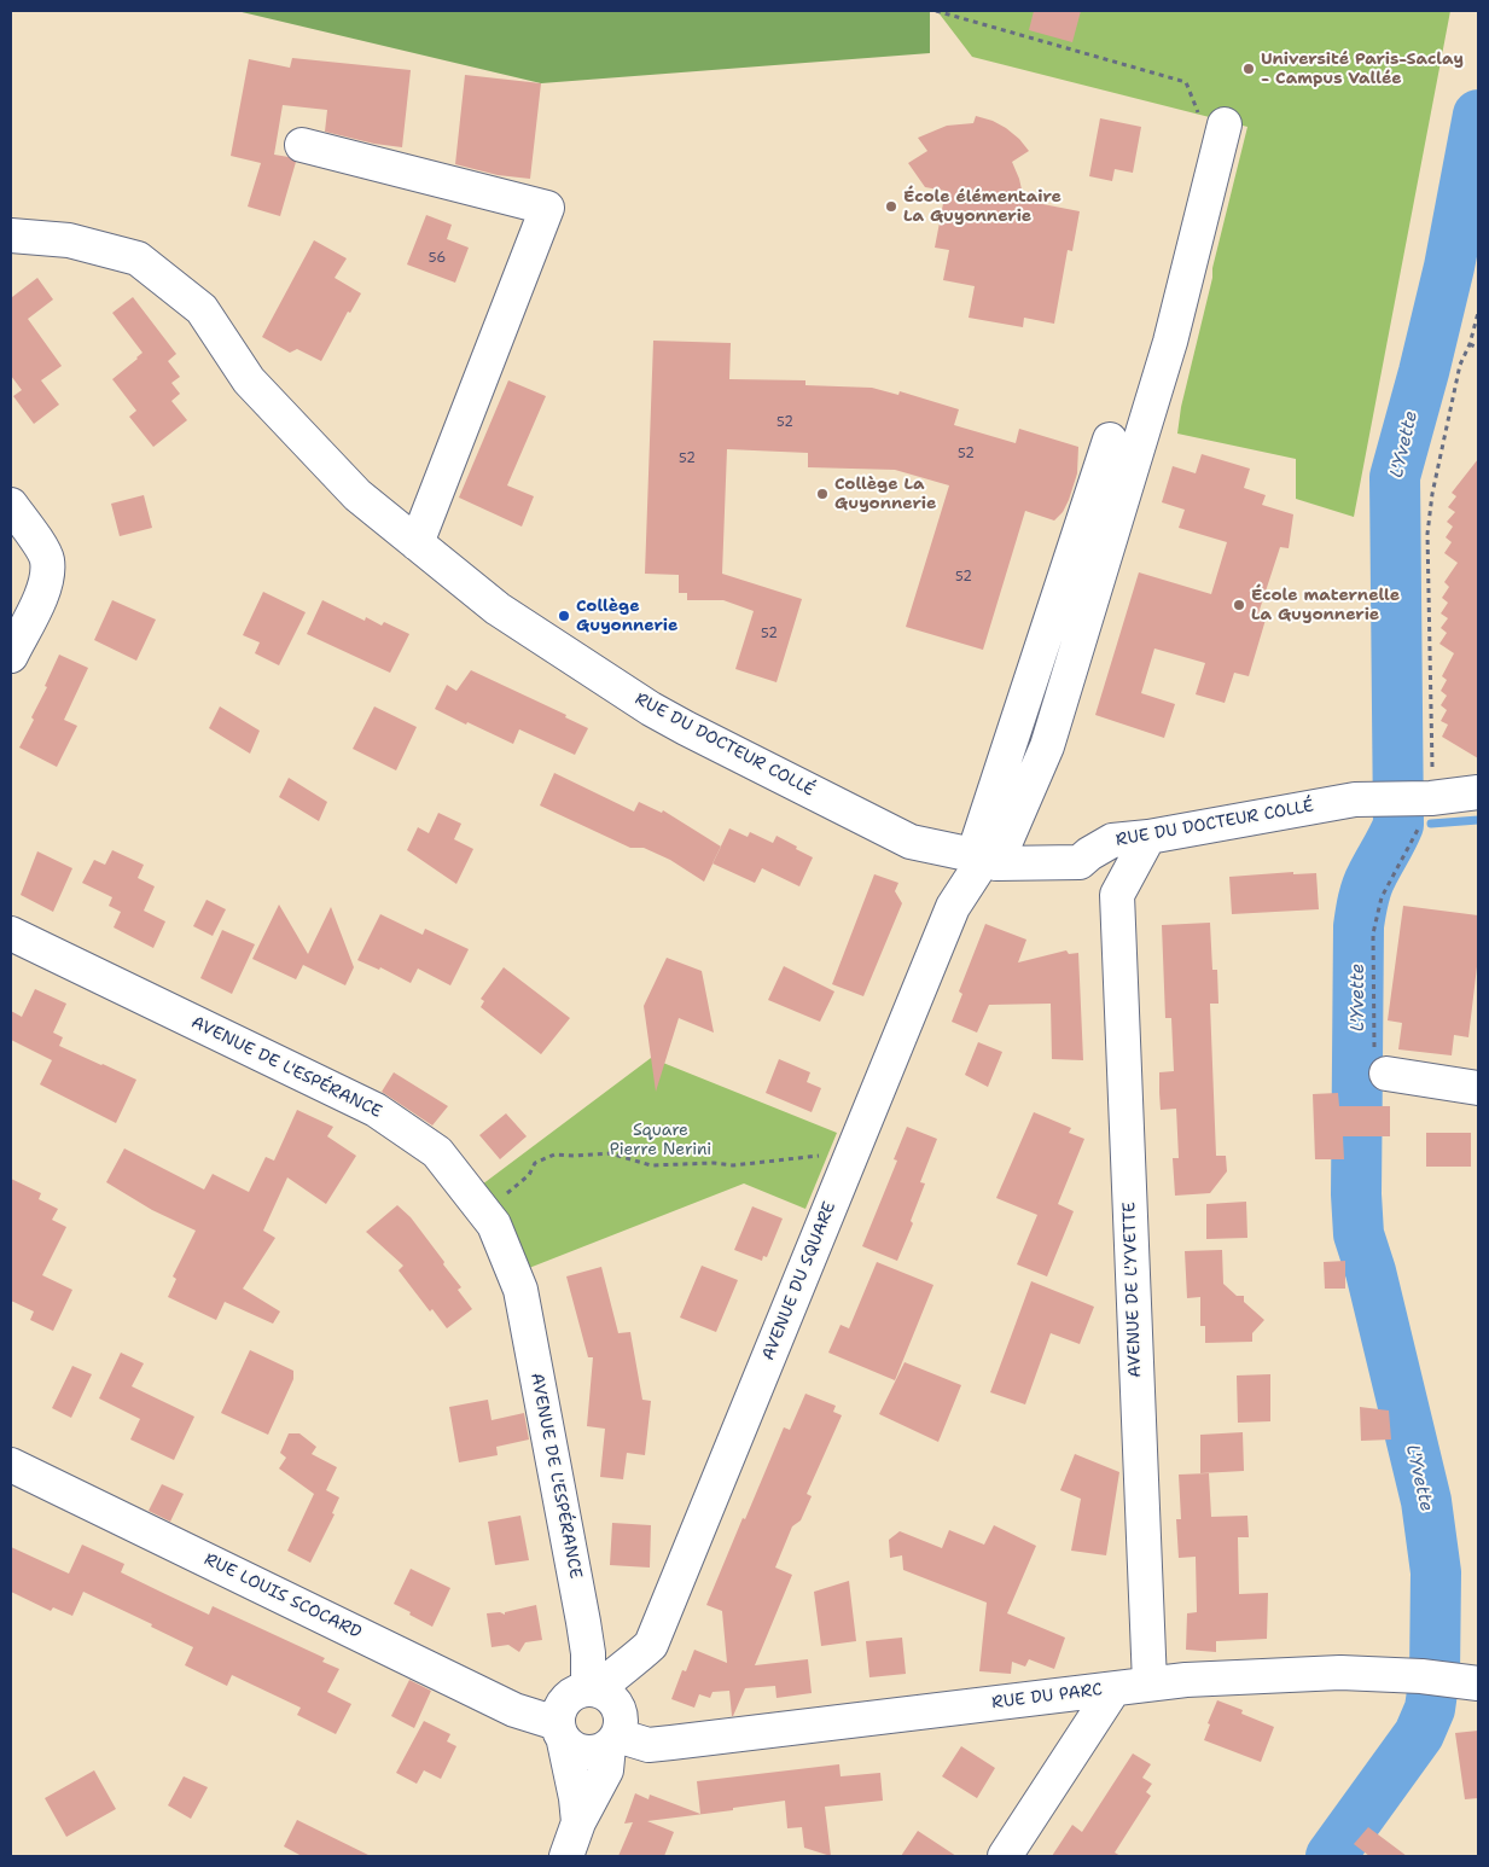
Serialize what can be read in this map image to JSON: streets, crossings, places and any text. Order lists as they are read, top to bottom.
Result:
{
  "streets": {
    "street": [
      "RUE DU DOCTEUR COLLÉ",
      "AVENUE DE L'ESPÉRANCE",
      "AVENUE DU SQUARE",
      "AVENUE DE L'YVETTE",
      "RUE LOUIS SCOCARD",
      "RUE DU PARC"
    ]
  },
  "crossings": [
    ["RUE DU DOCTEUR COLLÉ", "AVENUE DU SQUARE"],
    ["AVENUE DE L'ESPÉRANCE", "AVENUE DU SQUARE"],
    ["AVENUE DE L'ESPÉRANCE", "RUE LOUIS SCOCARD"],
    ["AVENUE DE L'ESPÉRANCE", "RUE DU PARC"],
    ["AVENUE DU SQUARE", "RUE LOUIS SCOCARD"],
    ["AVENUE DU SQUARE", "RUE DU PARC"],
    ["AVENUE DE L'YVETTE", "RUE DU PARC"],
    ["RUE LOUIS SCOCARD", "RUE DU PARC"]
  ],
  "water": ["L'Yvette"],
  "parks": ["Square Pierre Nerini"],
  "places": [
    "Université Paris-Saclay - Campus Vallée",
    "École élémentaire La Guyonnerie",
    "Collège La Guyonnerie",
    "École maternelle La Guyonnerie",
    "Collège Guyonnerie"
  ],
  "house_numbers": [
    "56",
    "52",
    "52",
    "52",
    "52",
    "52"
  ]
}
